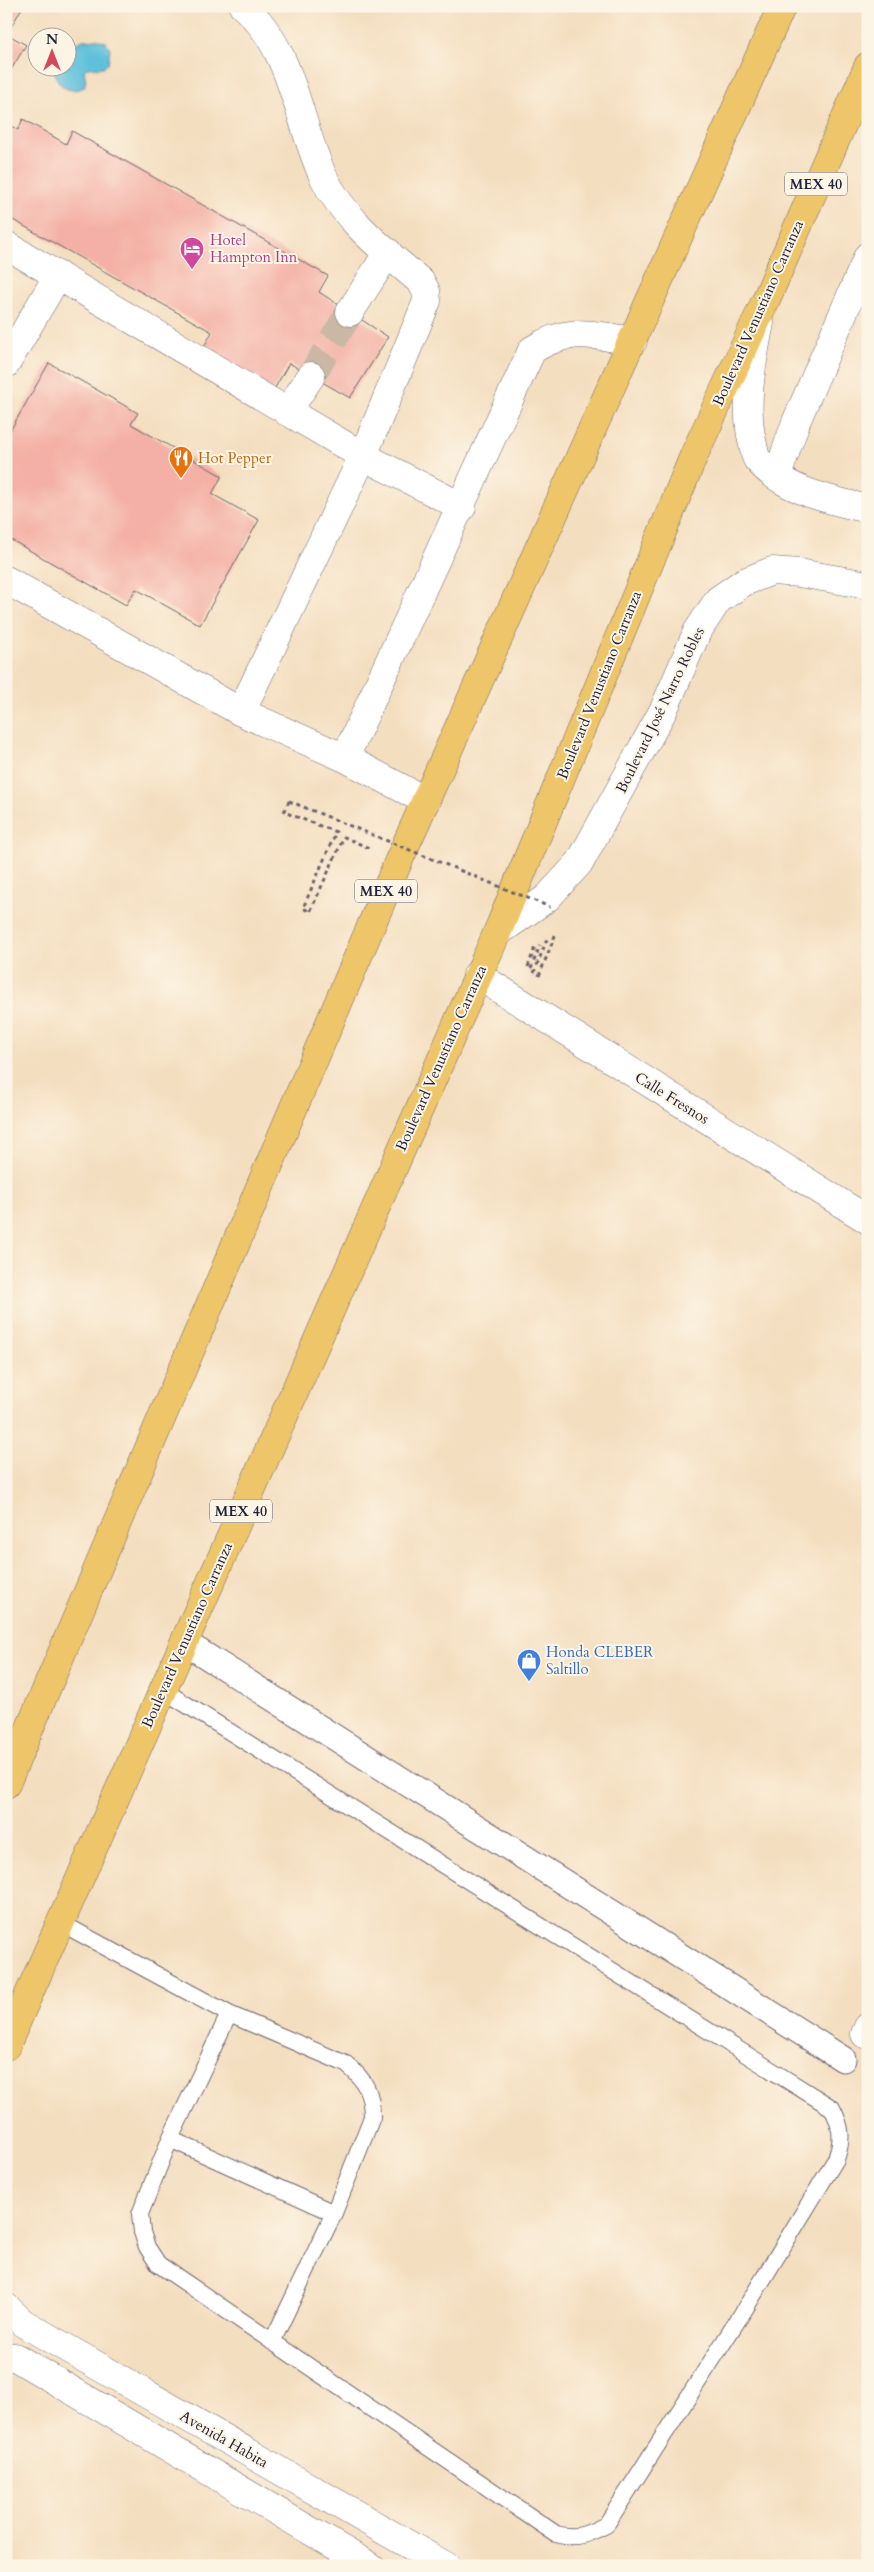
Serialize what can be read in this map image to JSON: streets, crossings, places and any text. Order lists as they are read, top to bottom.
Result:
{
  "streets": {
    "highway": ["MEX 40", "Boulevard Venustiano Carranza"],
    "street": ["Boulevard José Narro Robles", "Calle Fresnos", "Avenida Habita"]
  },
  "crossings": [
    ["Boulevard Venustiano Carranza", "Boulevard José Narro Robles"],
    ["Boulevard Venustiano Carranza", "Calle Fresnos"]
  ],
  "places": {
    "hotel": ["Hotel Hampton Inn"],
    "restaurant": ["Hot Pepper"],
    "shop": ["Honda CLEBER Saltillo"]
  },
  "north": "top"
}
